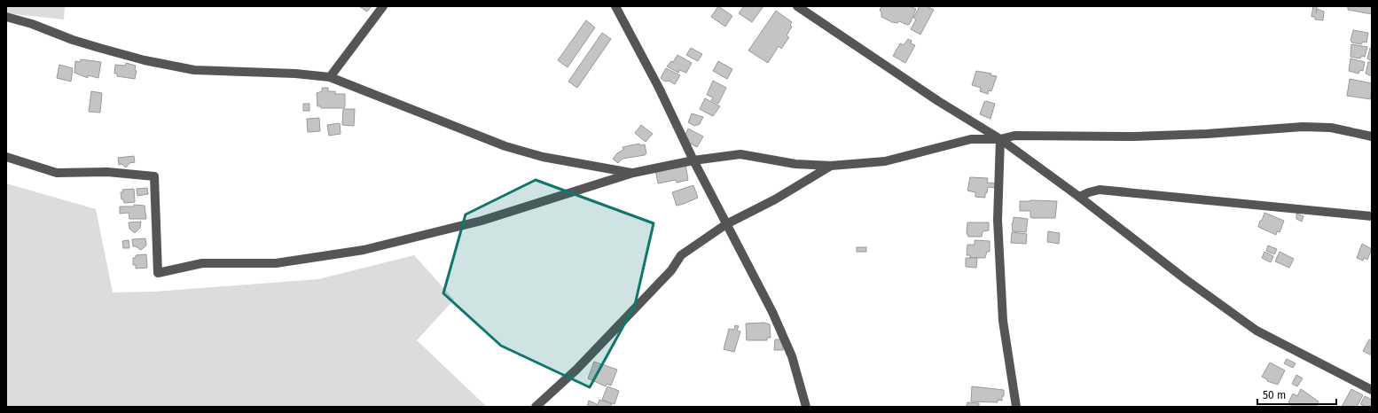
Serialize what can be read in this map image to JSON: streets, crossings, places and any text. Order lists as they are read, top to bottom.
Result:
{
  "scale_bar": "50 m"
}
